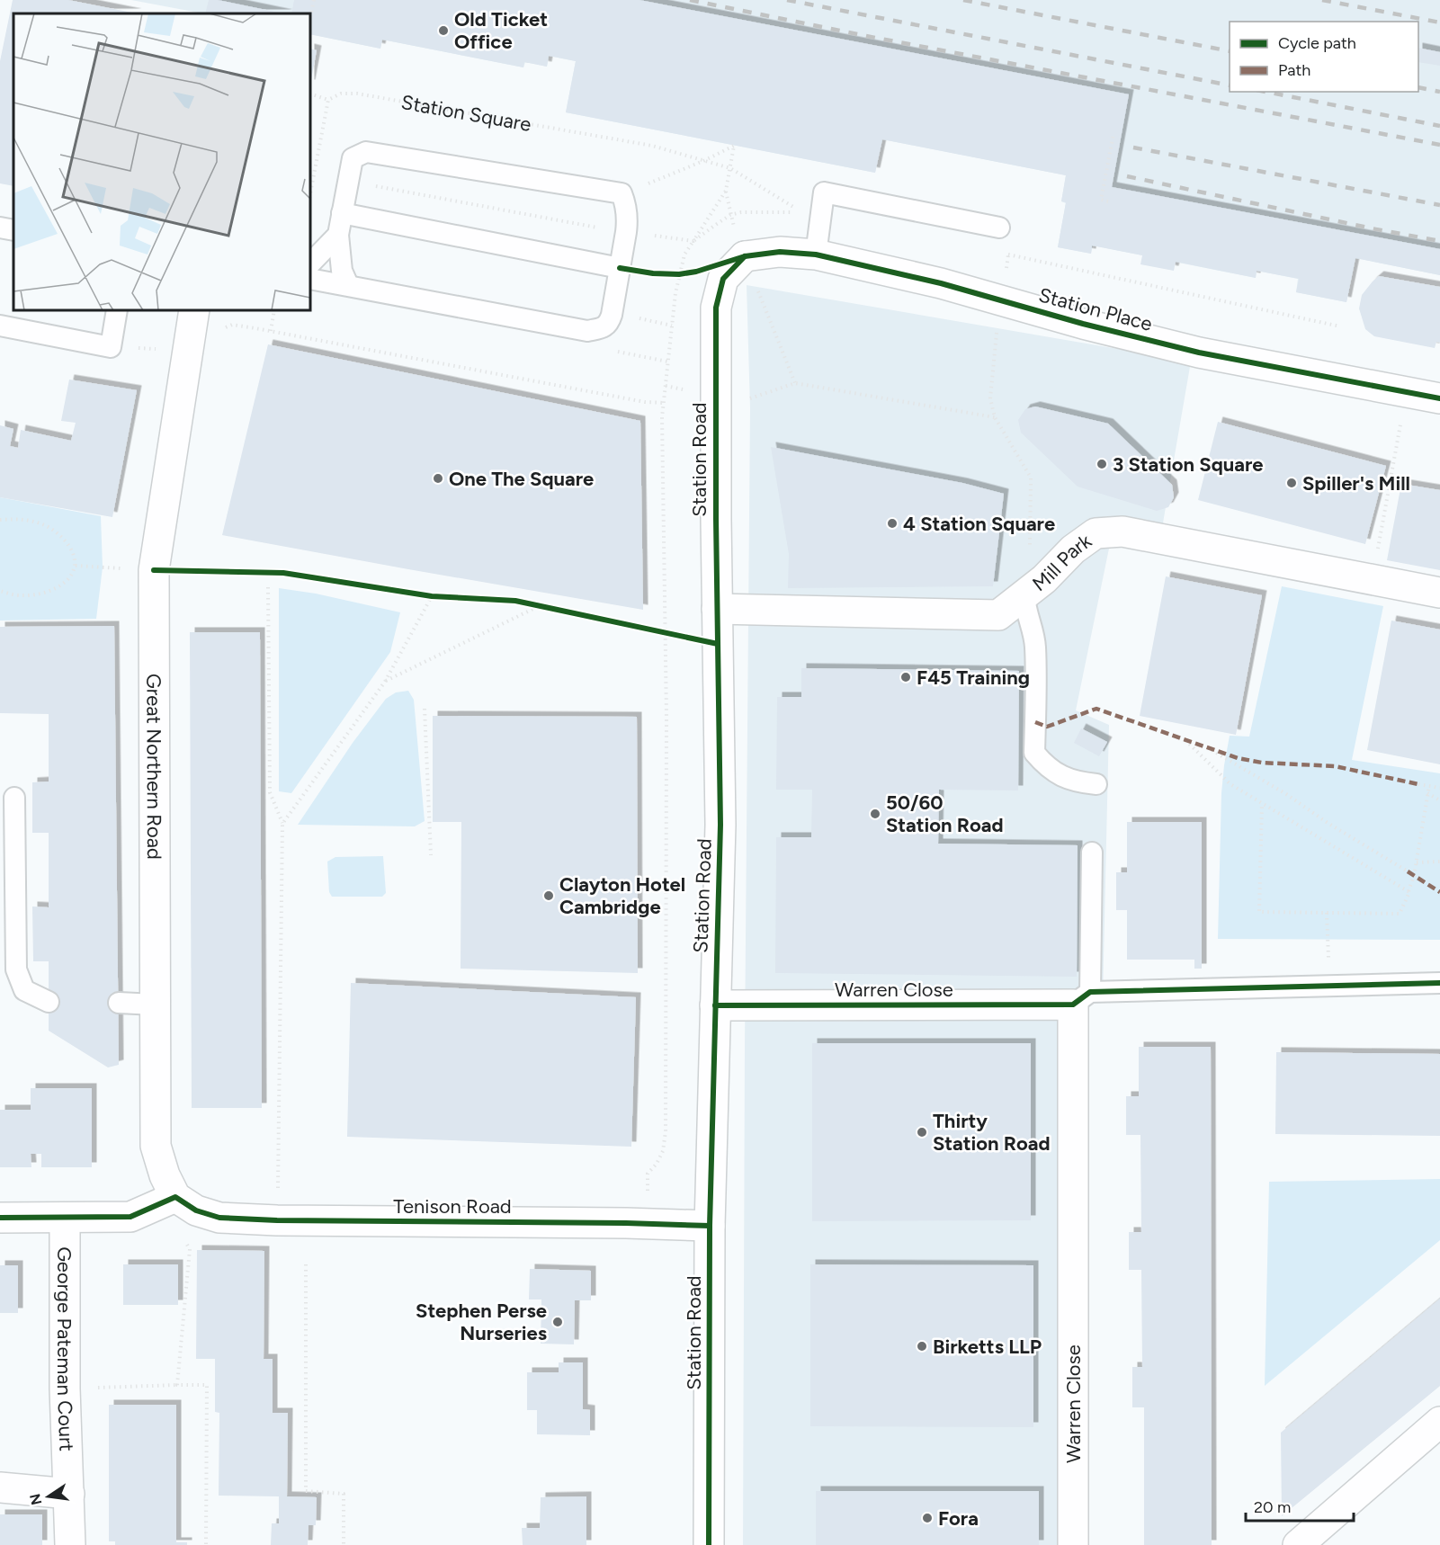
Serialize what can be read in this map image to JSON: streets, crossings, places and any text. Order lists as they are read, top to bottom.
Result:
{
  "streets": {
    "street": [
      "Station Place",
      "Station Road",
      "Mill Park",
      "Great Northern Road",
      "Warren Close",
      "Tenison Road",
      "George Pateman Court"
    ],
    "path": ["Station Square"]
  },
  "crossings": [
    ["Station Square", "Station Road"],
    ["Station Place", "Station Road"],
    ["Station Road", "Mill Park"],
    ["Station Road", "Warren Close"],
    ["Station Road", "Tenison Road"],
    ["Great Northern Road", "Tenison Road"]
  ],
  "places": [
    "Old Ticket Office",
    "3 Station Square",
    "One The Square",
    "Spiller's Mill",
    "4 Station Square",
    "F45 Training",
    "50/60 Station Road",
    "Clayton Hotel Cambridge",
    "Thirty Station Road",
    "Stephen Perse Nurseries",
    "Birketts LLP",
    "Fora"
  ],
  "legend": ["Cycle path", "Path"],
  "scale_bar": "20 m",
  "north": "left"
}
